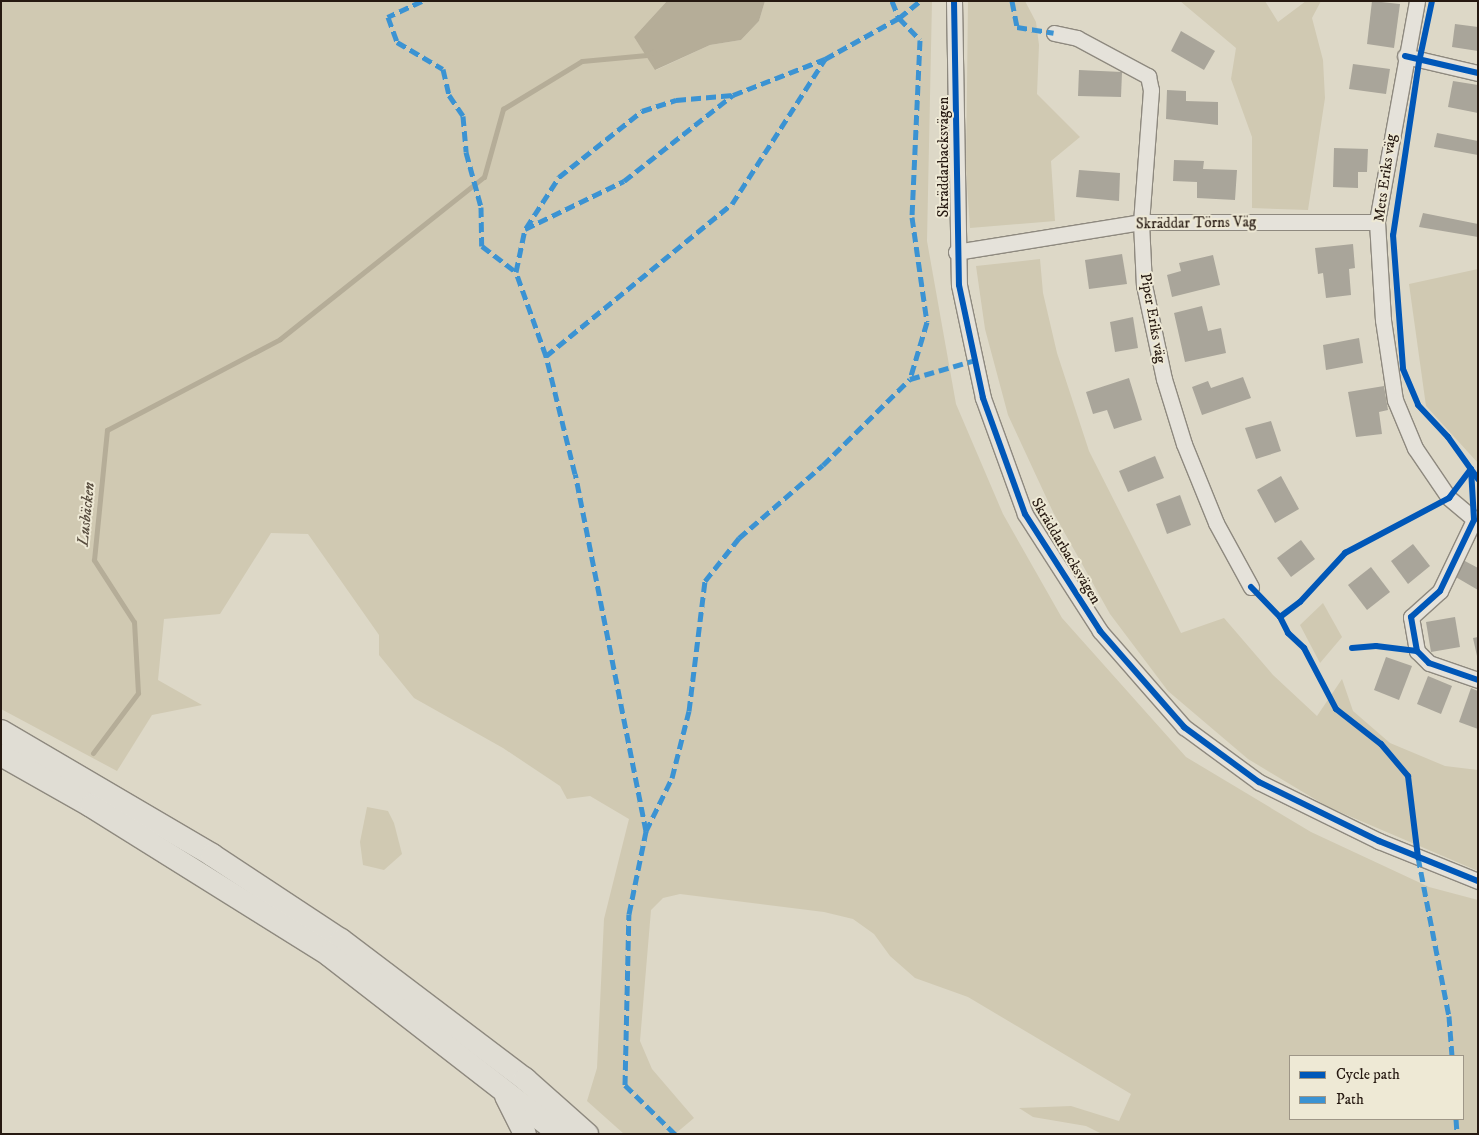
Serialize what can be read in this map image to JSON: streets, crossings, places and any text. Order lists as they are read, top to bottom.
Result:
{
  "streets": {
    "street": [
      "Skräddarbacksvägen",
      "Mets Eriks väg",
      "Skräddar Törns Väg",
      "Piper Eriks väg"
    ]
  },
  "crossings": [
    ["Skräddarbacksvägen", "Skräddar Törns Väg"],
    ["Mets Eriks väg", "Skräddar Törns Väg"],
    ["Skräddar Törns Väg", "Piper Eriks väg"]
  ],
  "water": ["Lusbäcken"],
  "legend": ["Cycle path", "Path"]
}
